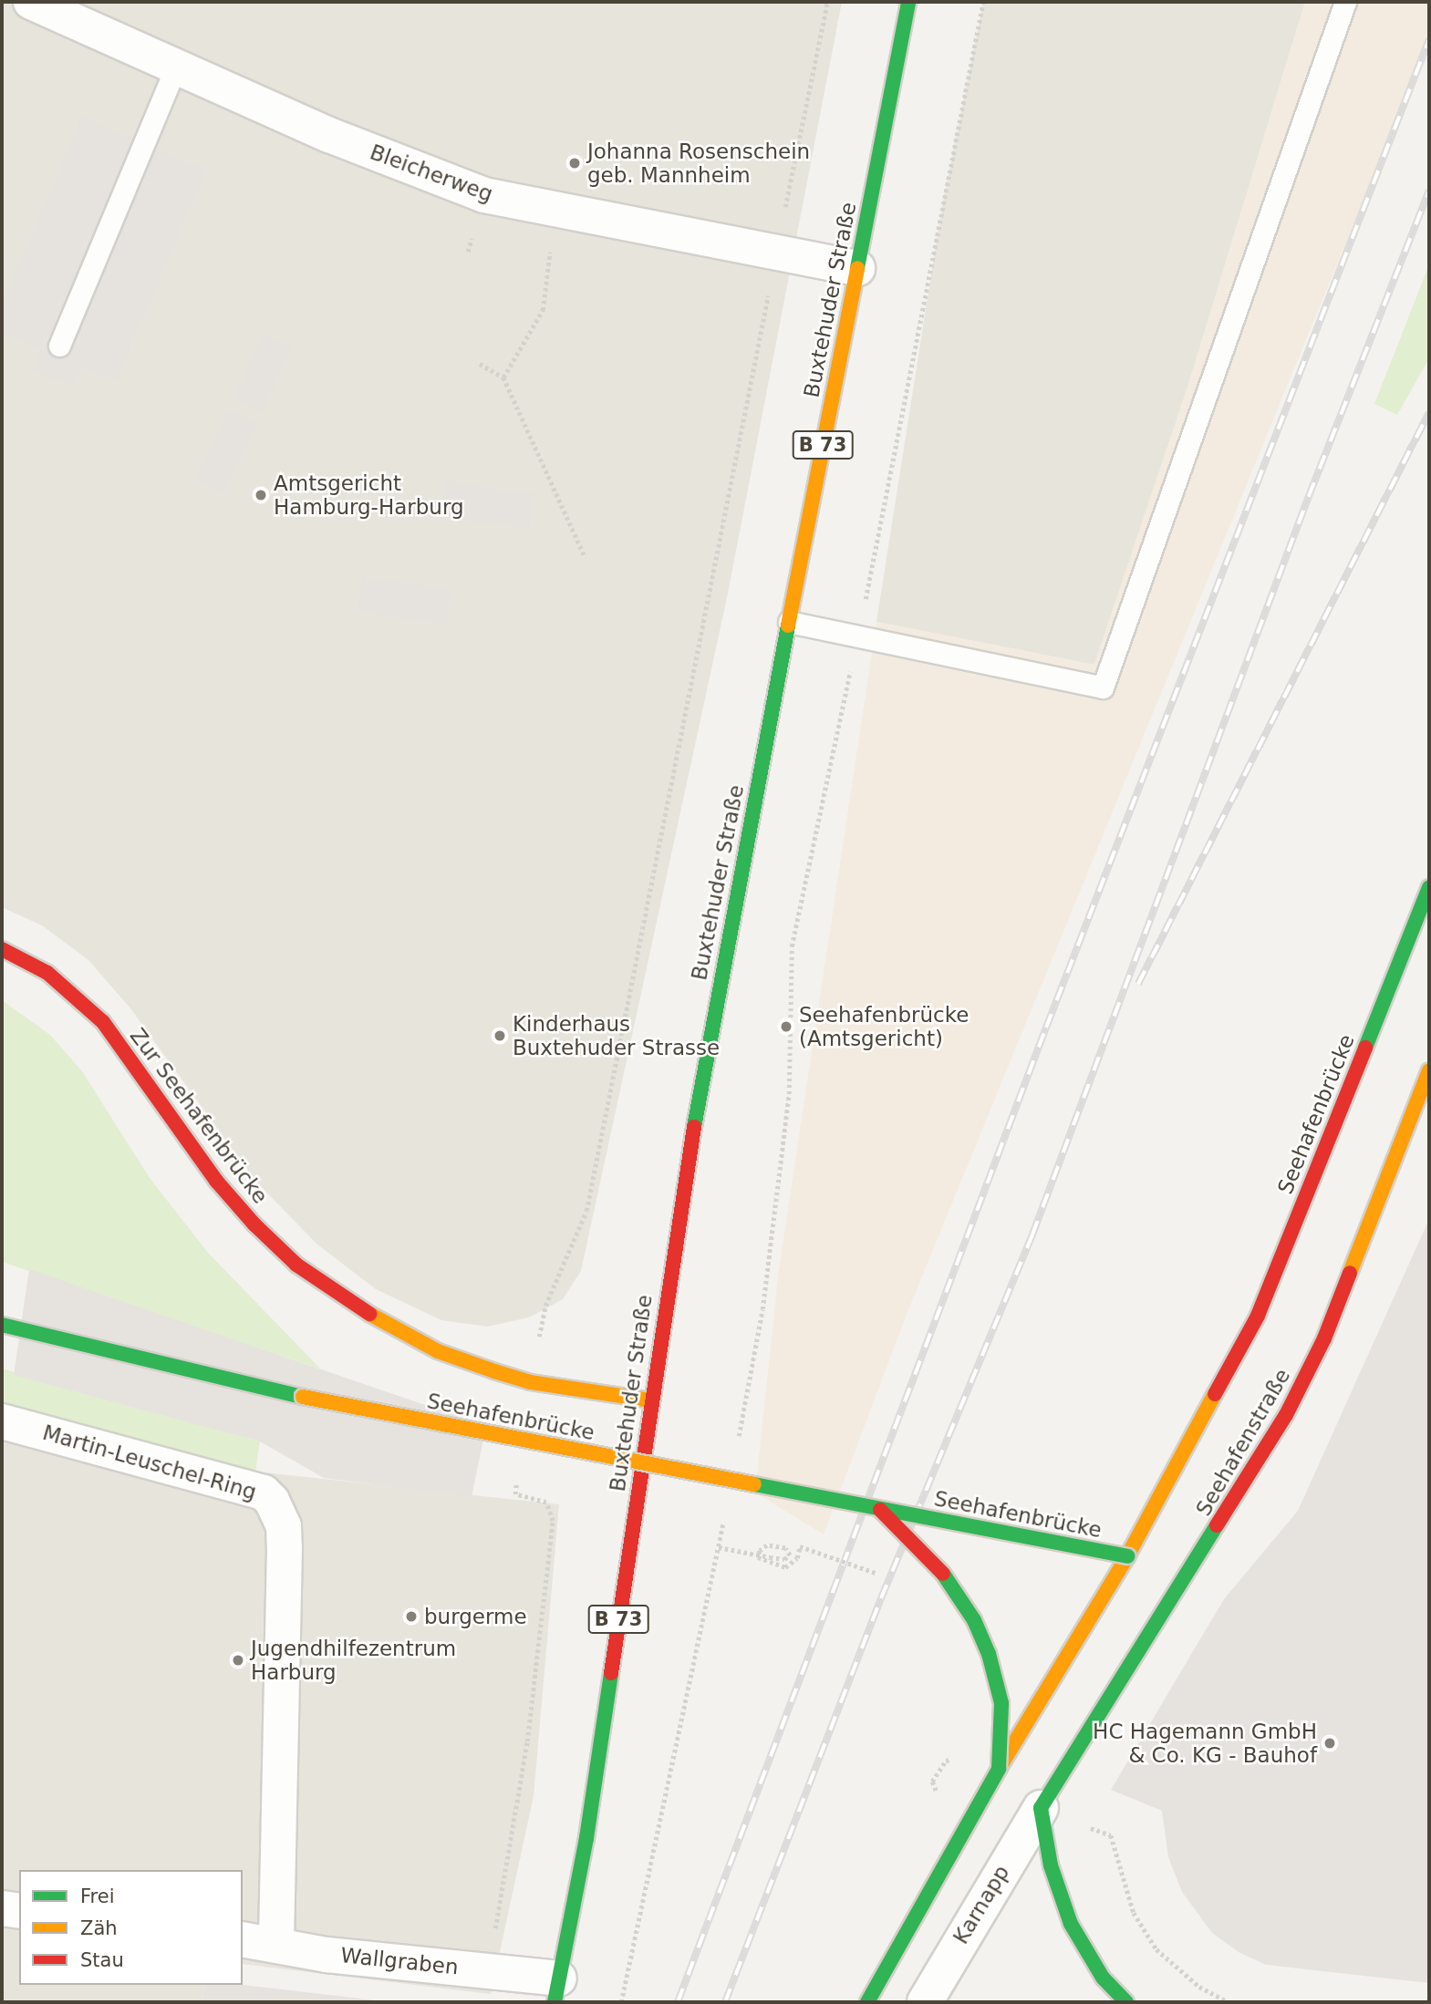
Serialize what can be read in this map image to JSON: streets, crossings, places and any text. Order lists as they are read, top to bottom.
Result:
{
  "streets": {
    "main road": [
      "Buxtehuder Straße",
      "B 73",
      "Seehafenbrücke",
      "Zur Seehafenbrücke",
      "Seehafenstraße"
    ],
    "street": [
      "Bleicherweg",
      "Martin-Leuschel-Ring",
      "Karnapp",
      "Wallgraben"
    ]
  },
  "crossings": [
    ["Bleicherweg", "Buxtehuder Straße"],
    ["Buxtehuder Straße", "Zur Seehafenbrücke"],
    ["Buxtehuder Straße", "Wallgraben"],
    ["Seehafenstraße", "Karnapp"],
    ["Martin-Leuschel-Ring", "Wallgraben"]
  ],
  "places": [
    "Johanna Rosenschein geb. Mannheim",
    "Amtsgericht Hamburg-Harburg",
    "Seehafenbrücke (Amtsgericht)",
    "Kinderhaus Buxtehuder Strasse",
    "burgerme",
    "Jugendhilfezentrum Harburg",
    "HC Hagemann GmbH & Co. KG - Bauhof"
  ],
  "legend": ["Frei", "Zäh", "Stau"]
}
